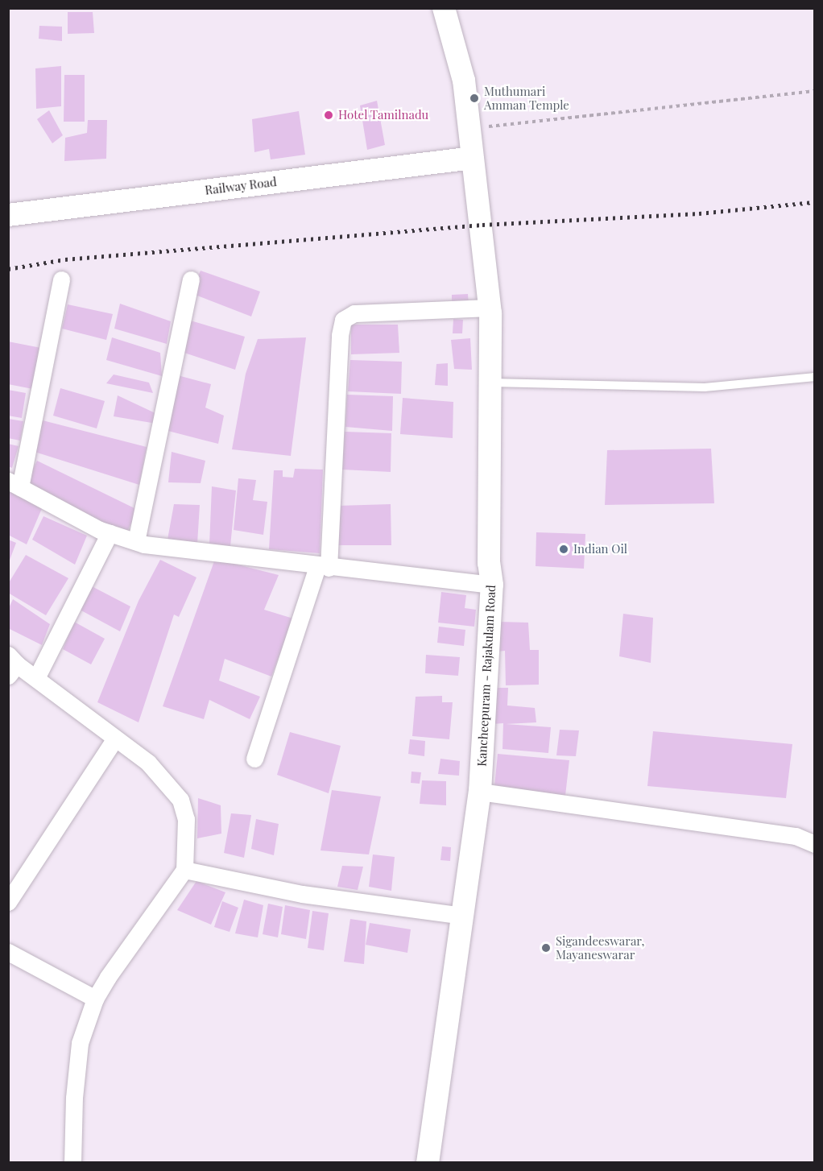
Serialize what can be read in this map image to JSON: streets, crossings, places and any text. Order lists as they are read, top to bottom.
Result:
{
  "streets": {
    "main road": ["Railway Road", "Kancheepuram - Rajakulam Road"]
  },
  "crossings": [
    ["Railway Road", "Kancheepuram - Rajakulam Road"]
  ],
  "places": [
    "Muthumari Amman Temple",
    "Hotel Tamilnadu",
    "Indian Oil",
    "Sigandeeswarar, Mayaneswarar"
  ]
}
